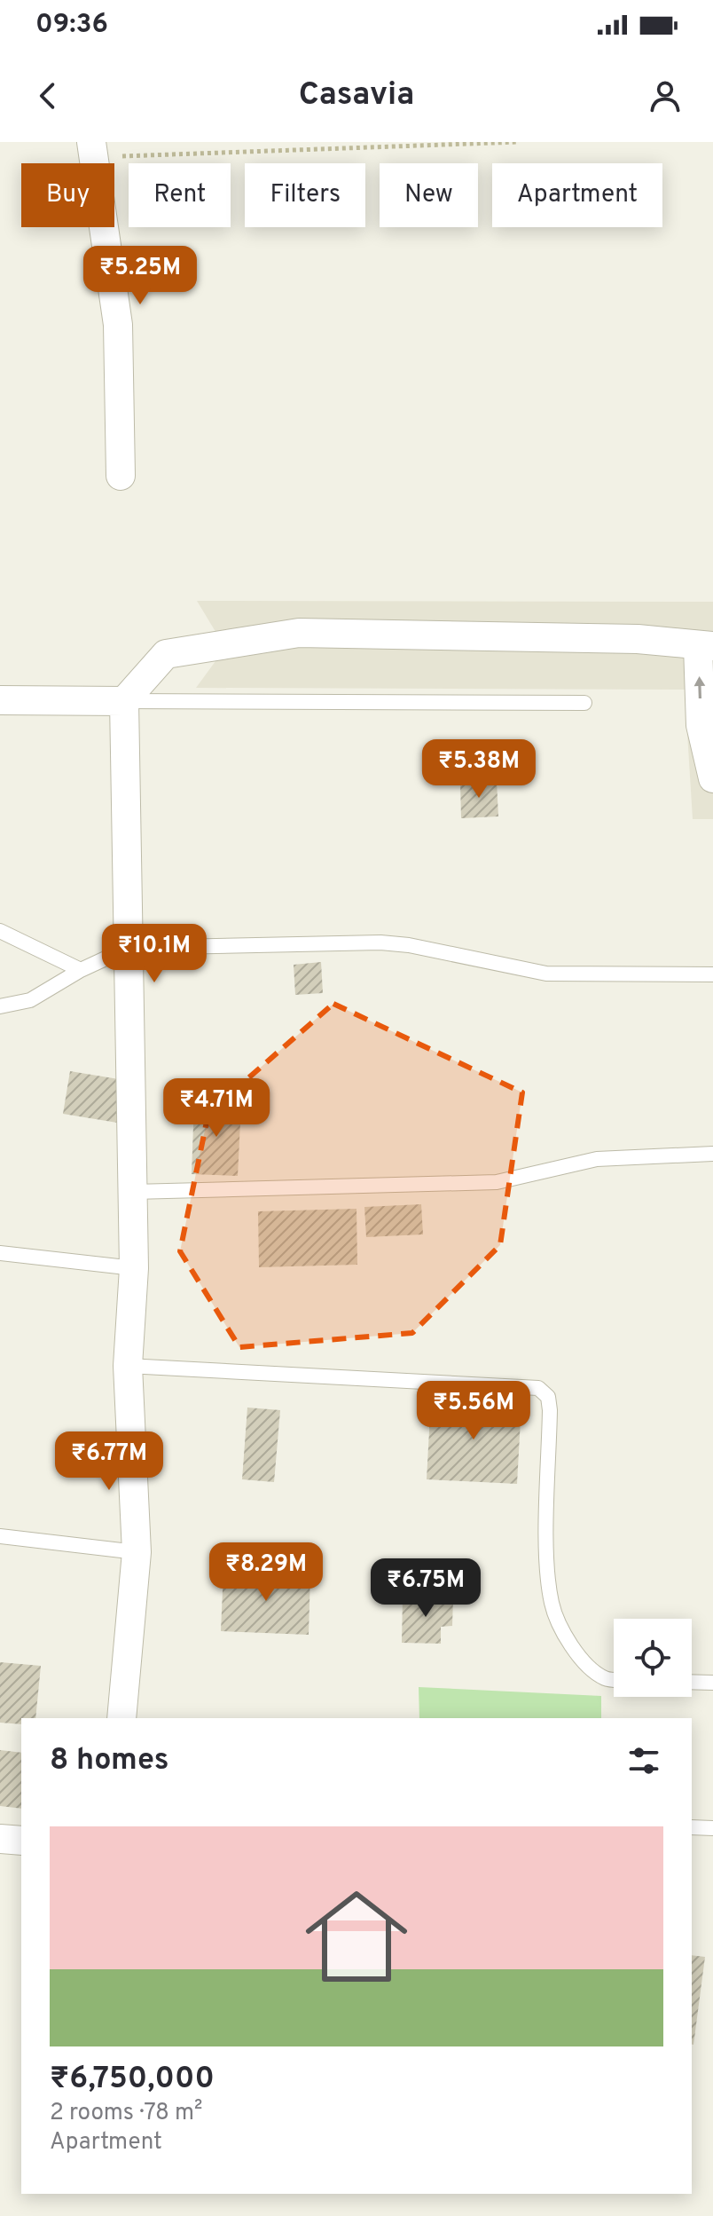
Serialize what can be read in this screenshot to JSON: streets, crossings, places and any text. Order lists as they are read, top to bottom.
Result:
{
  "page": {
    "status": "09:36",
    "header": "Casavia",
    "chip": [
      "Buy",
      "Rent",
      "Filters",
      "New",
      "Apartment"
    ],
    "price": [
      "₹5.25M",
      "₹5.38M",
      "₹10.1M",
      "₹4.71M",
      "₹5.56M",
      "₹6.77M",
      "₹8.29M",
      "₹6.75M"
    ],
    "heading": "8 homes",
    "list": [
      {
        "name": "₹6,750,000",
        "note": "2 rooms · 78 m² · Apartment"
      }
    ]
  }
}
